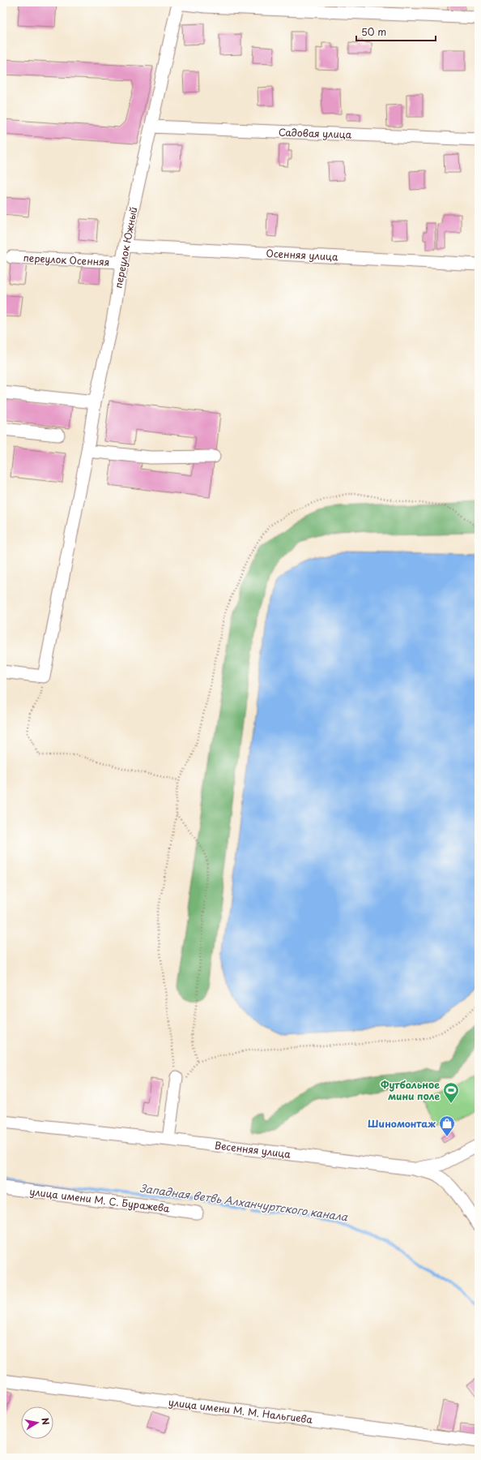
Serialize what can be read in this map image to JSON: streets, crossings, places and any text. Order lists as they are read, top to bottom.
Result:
{
  "streets": {
    "street": [
      "Садовая улица",
      "переулок Южный",
      "Осенняя улица",
      "переулок Осенняя",
      "Весенняя улица",
      "улица имени М. С. Буражева",
      "улица имени М. М. Нальгиева"
    ]
  },
  "crossings": [
    ["Садовая улица", "переулок Южный"],
    ["переулок Южный", "Осенняя улица"],
    ["переулок Южный", "переулок Осенняя"]
  ],
  "water": ["Западная ветвь Алханчуртского канала"],
  "places": {
    "sports": ["Футбольное мини поле"],
    "shop": ["Шиномонтаж"]
  },
  "scale_bar": "50 m",
  "north": "right"
}
